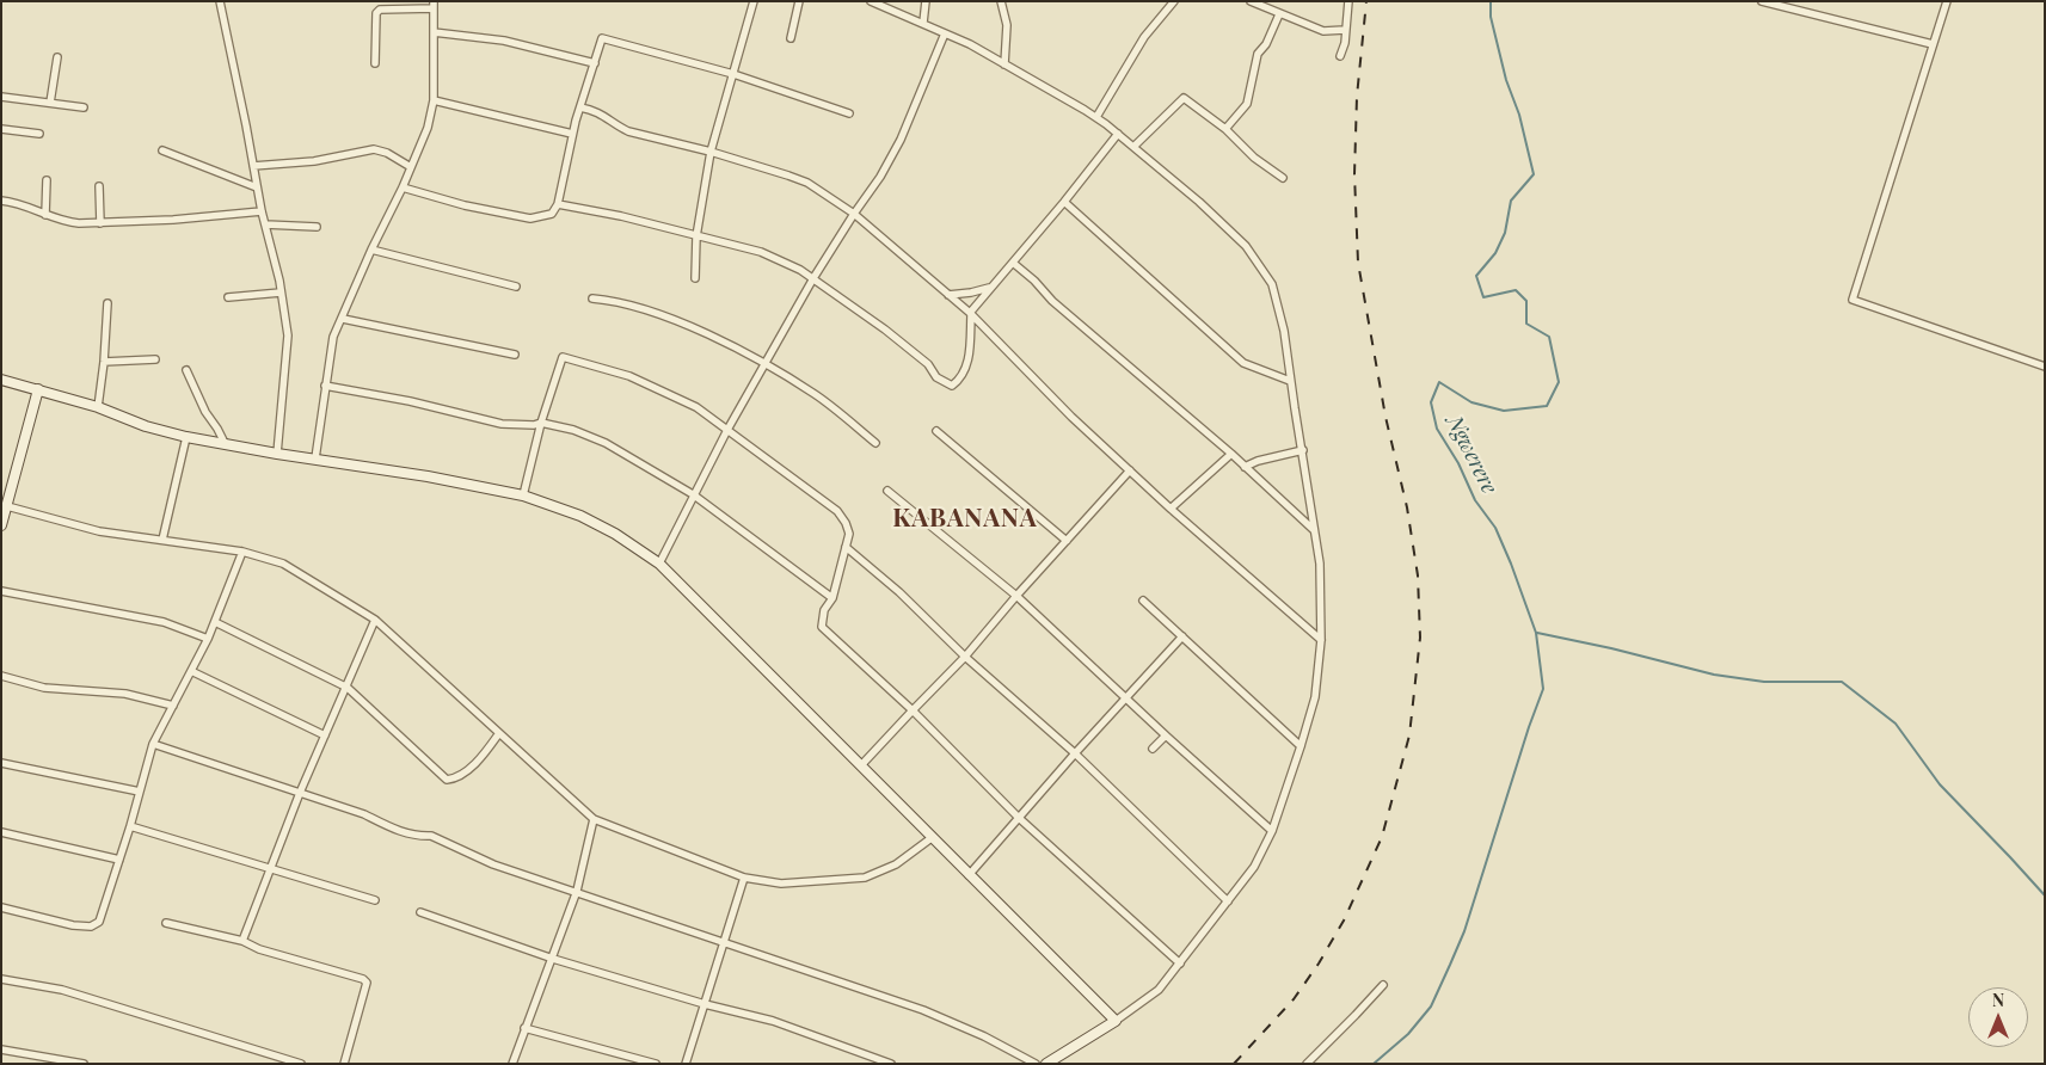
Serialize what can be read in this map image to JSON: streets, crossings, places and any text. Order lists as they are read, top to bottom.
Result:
{
  "districts": ["KABANANA"],
  "water": ["Ngwerere"],
  "north": "top"
}
